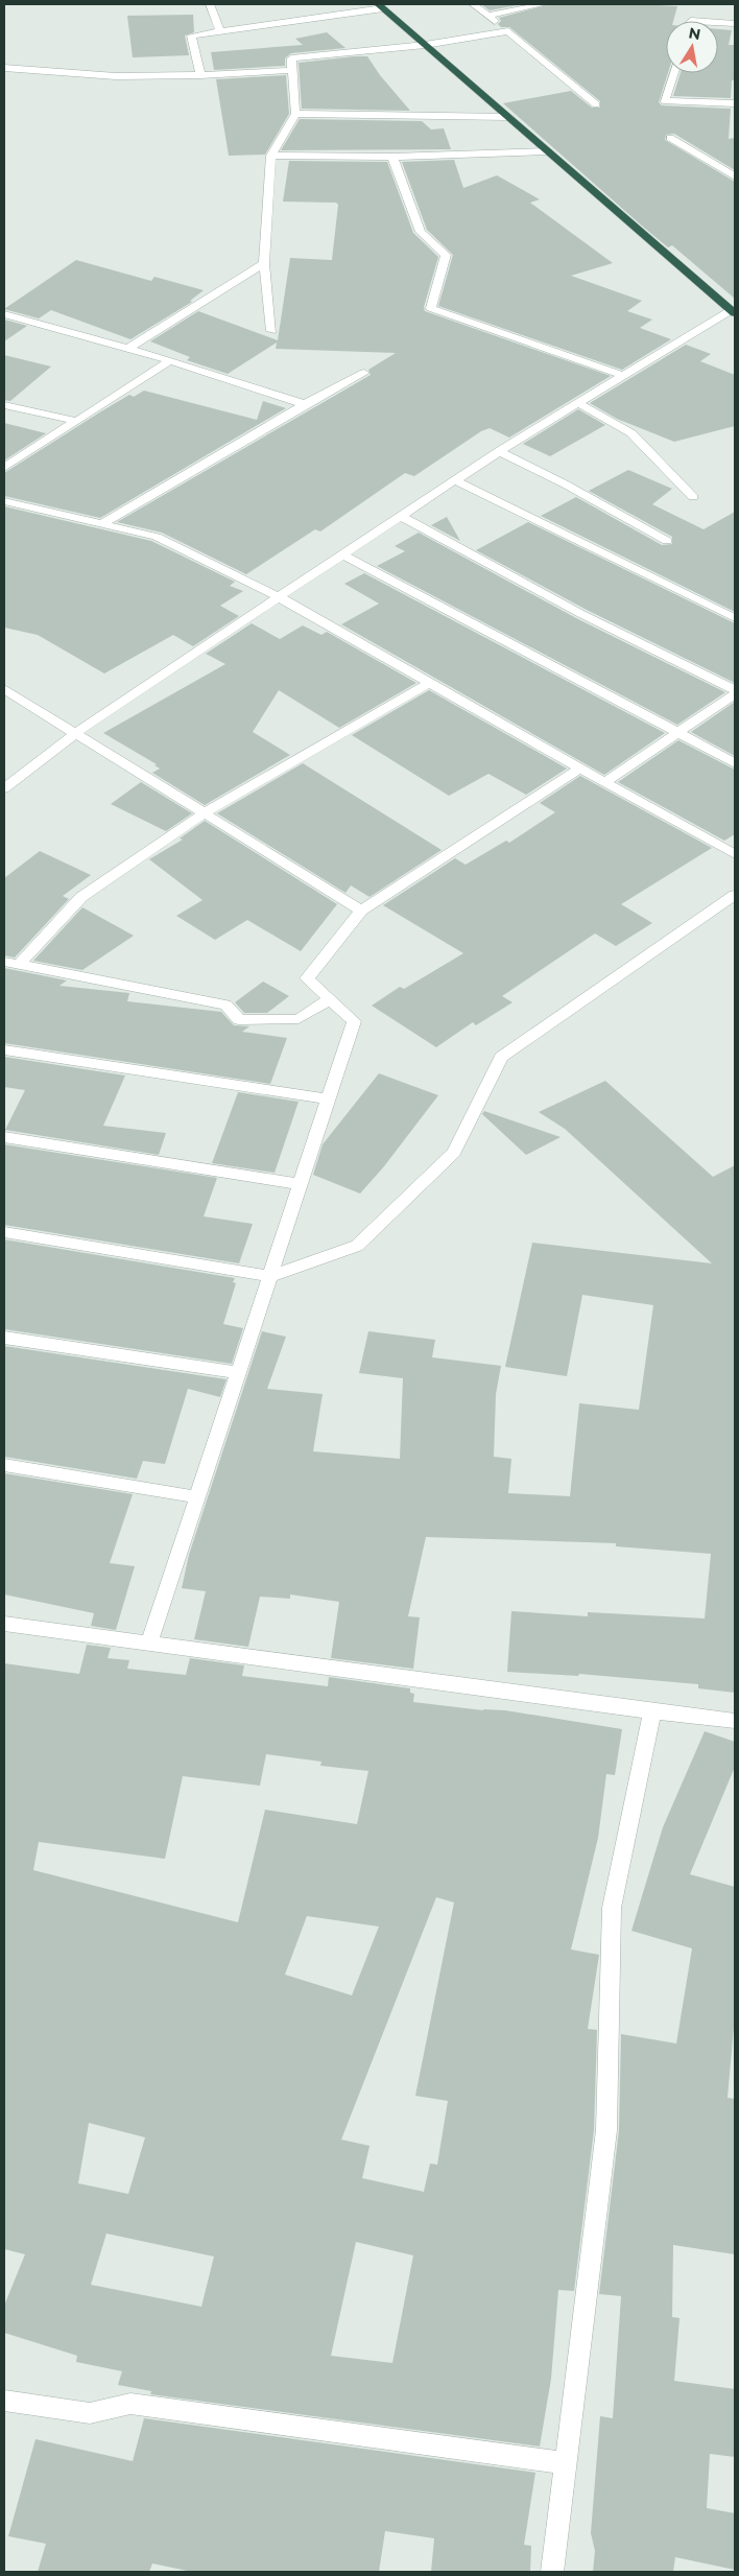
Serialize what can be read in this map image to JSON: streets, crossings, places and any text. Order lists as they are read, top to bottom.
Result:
{
  "north": "top"
}
